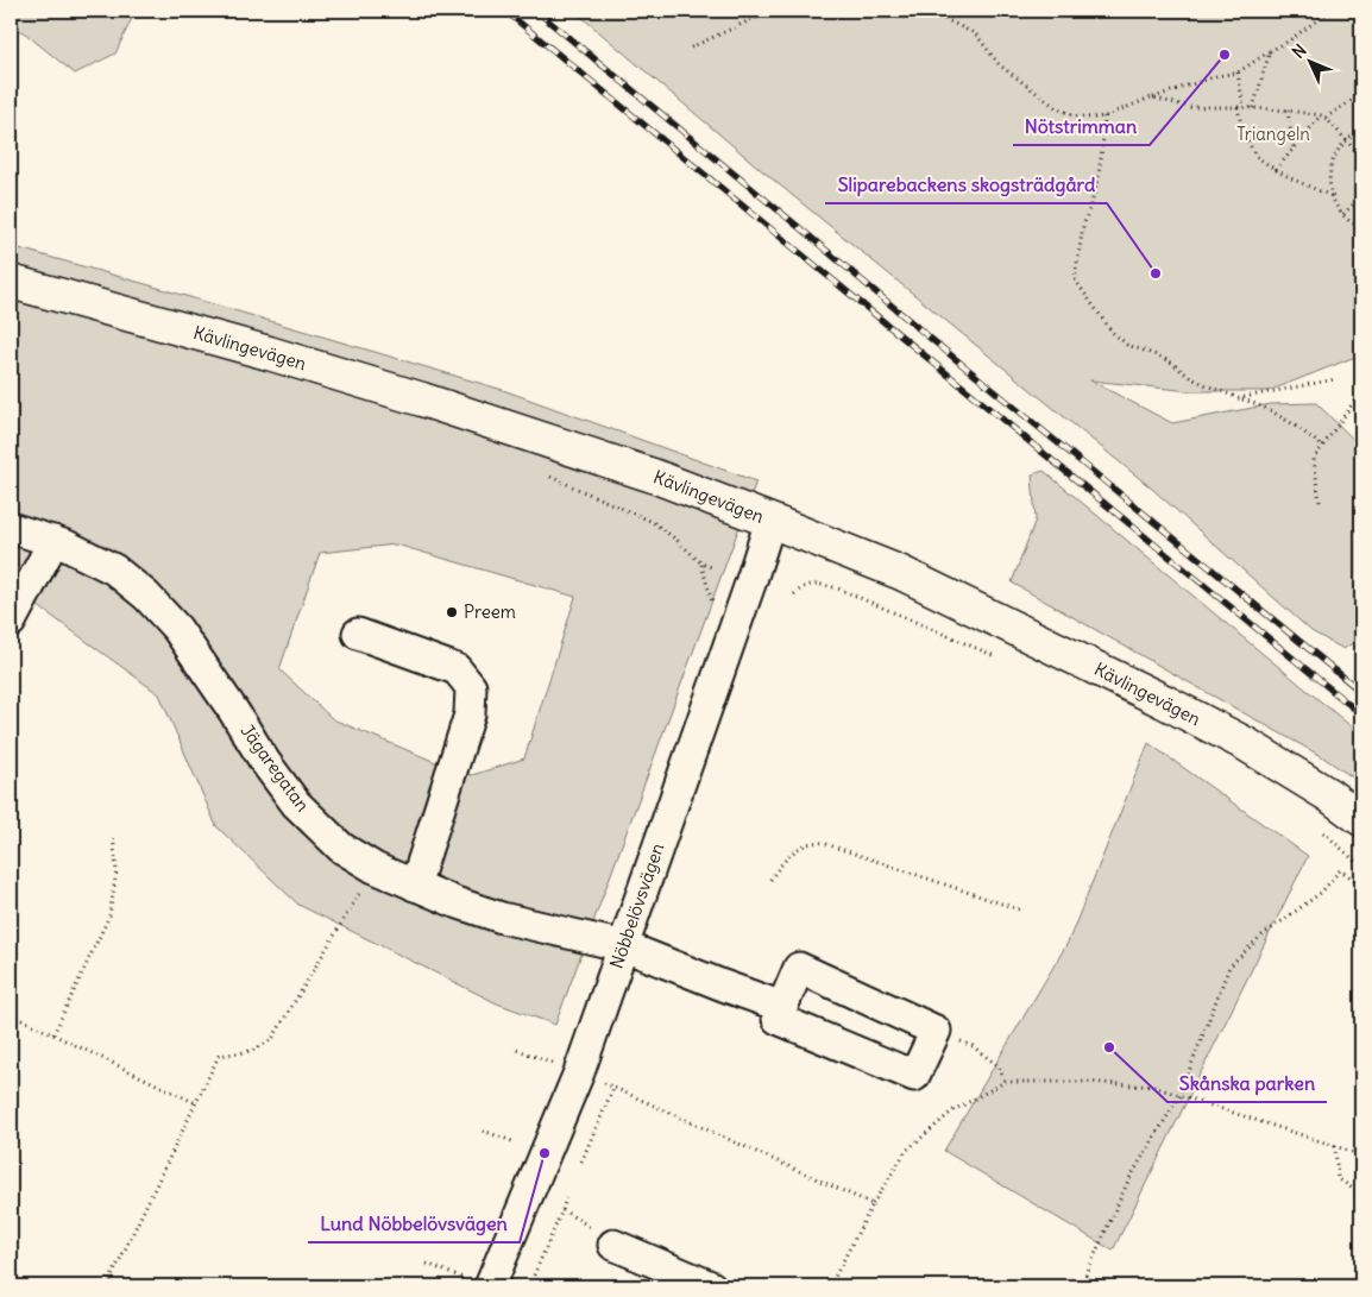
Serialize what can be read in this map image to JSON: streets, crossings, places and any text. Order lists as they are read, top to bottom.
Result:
{
  "streets": {
    "main road": ["Kävlingevägen"],
    "street": ["Jägaregatan", "Nöbbelövsvägen"]
  },
  "crossings": [
    ["Kävlingevägen", "Nöbbelövsvägen"],
    ["Jägaregatan", "Nöbbelövsvägen"]
  ],
  "parks": ["Triangeln"],
  "places": [
    "Nötstrimman",
    "Sliparebackens skogsträdgård",
    "Preem",
    "Skånska parken",
    "Lund Nöbbelövsvägen"
  ],
  "north": "top left"
}
